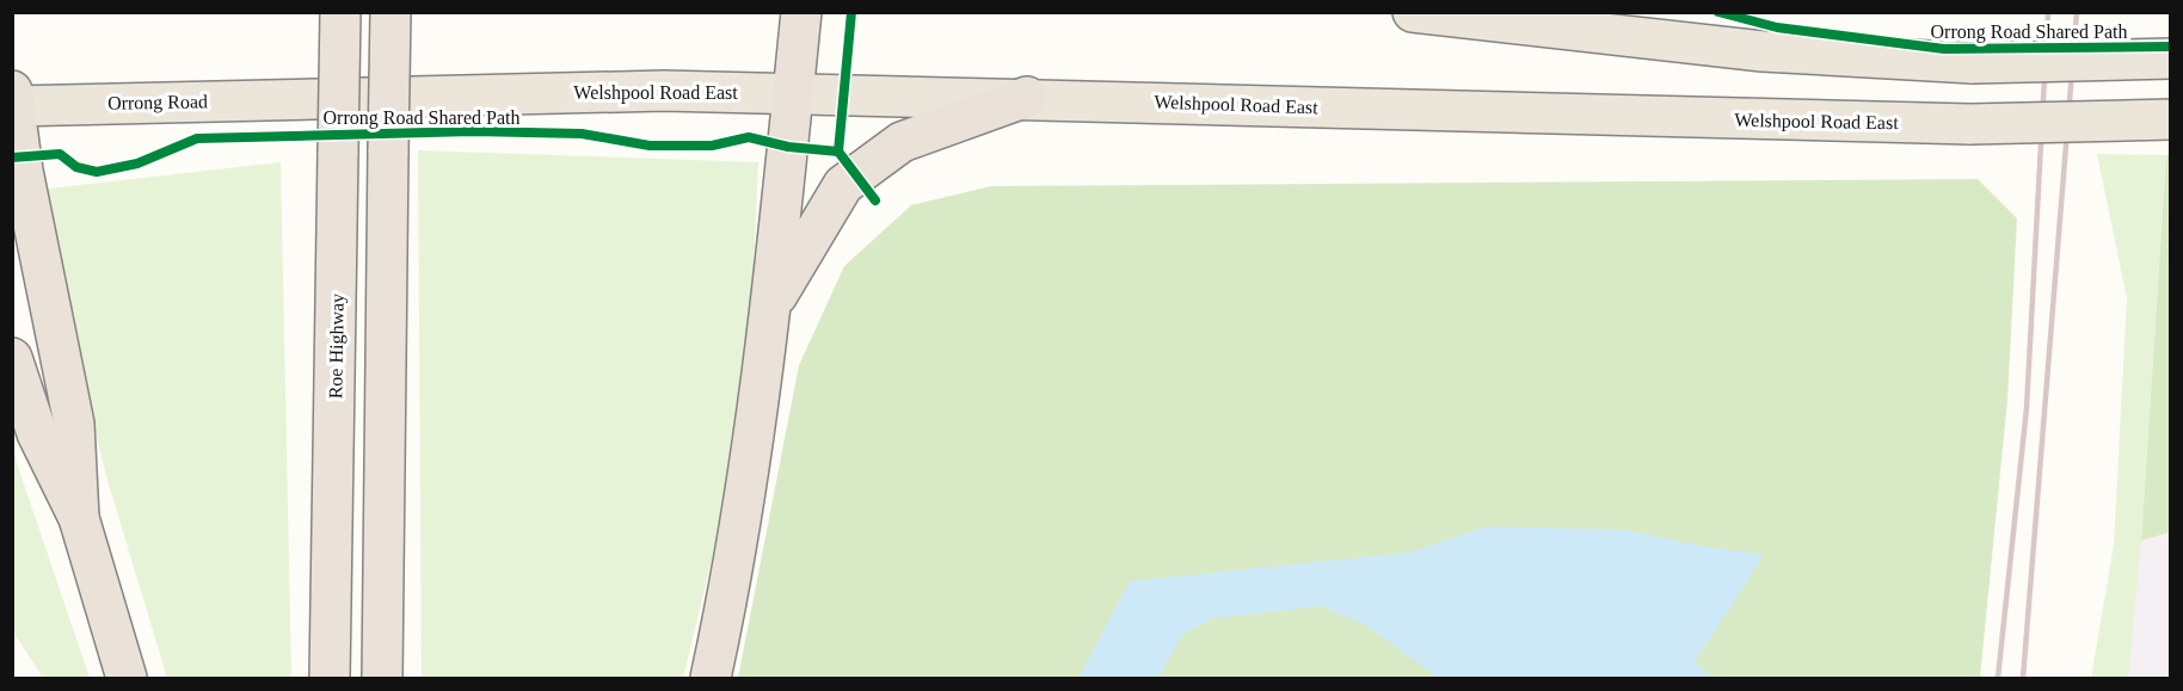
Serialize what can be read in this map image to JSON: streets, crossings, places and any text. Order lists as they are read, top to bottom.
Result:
{
  "streets": {
    "highway": ["Welshpool Road East", "Orrong Road", "Roe Highway"],
    "cycle path": ["Orrong Road Shared Path"]
  },
  "crossings": [
    ["Welshpool Road East", "Orrong Road"]
  ]
}
